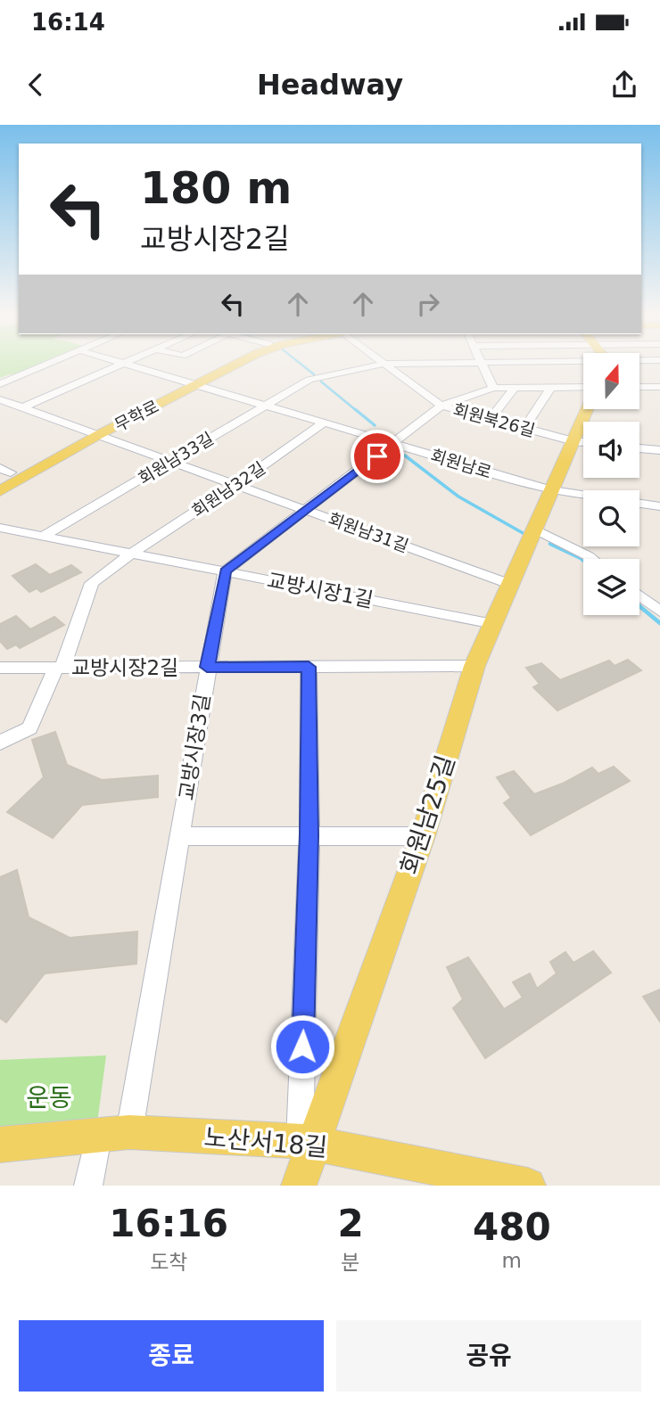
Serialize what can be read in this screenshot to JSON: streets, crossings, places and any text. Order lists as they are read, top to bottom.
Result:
{
  "streets": {
    "main road": ["무학로", "회원남25길", "노산서18길"],
    "street": [
      "회원북26길",
      "회원남33길",
      "회원남로",
      "회원남32길",
      "회원남31길",
      "교방시장1길",
      "교방시장2길",
      "교방시장3길"
    ]
  },
  "crossings": [
    ["무학로", "회원남로"],
    ["무학로", "회원남31길"],
    ["회원북26길", "회원남33길"],
    ["회원북26길", "회원남25길"],
    ["회원남33길", "회원남로"],
    ["회원남33길", "회원남31길"],
    ["회원남33길", "교방시장1길"],
    ["회원남로", "회원남32길"],
    ["회원남로", "회원남25길"],
    ["회원남32길", "회원남31길"],
    ["회원남32길", "교방시장1길"],
    ["회원남32길", "교방시장2길"],
    ["회원남31길", "회원남25길"],
    ["교방시장1길", "교방시장3길"],
    ["교방시장1길", "회원남25길"],
    ["교방시장2길", "교방시장3길"],
    ["교방시장2길", "회원남25길"],
    ["교방시장3길", "노산서18길"],
    ["회원남25길", "노산서18길"]
  ],
  "parks": ["운동"],
  "north": "top",
  "page": {
    "status": "16:14",
    "header": "Headway",
    "turn": ["180 m", "교방시장2길"],
    "eta": [
      "16:16",
      "도착",
      "2",
      "분",
      "480",
      "m"
    ],
    "buttons": ["종료", "공유"]
  }
}
